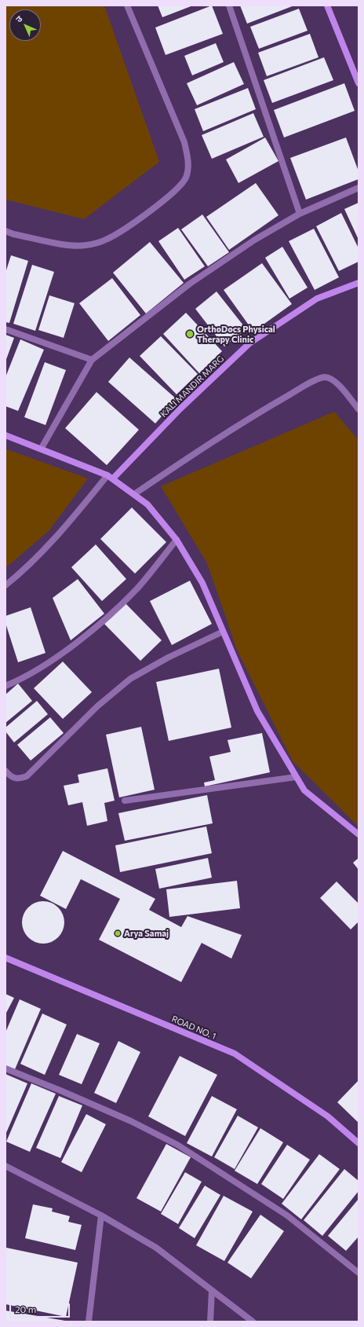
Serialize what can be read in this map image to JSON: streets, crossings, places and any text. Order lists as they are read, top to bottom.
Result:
{
  "streets": {
    "street": ["KALI MANDIR MARG", "ROAD NO. 1"]
  },
  "places": ["OrthoDocs Physical Therapy Clinic", "Arya Samaj"],
  "scale_bar": "20 m",
  "north": "top left"
}
